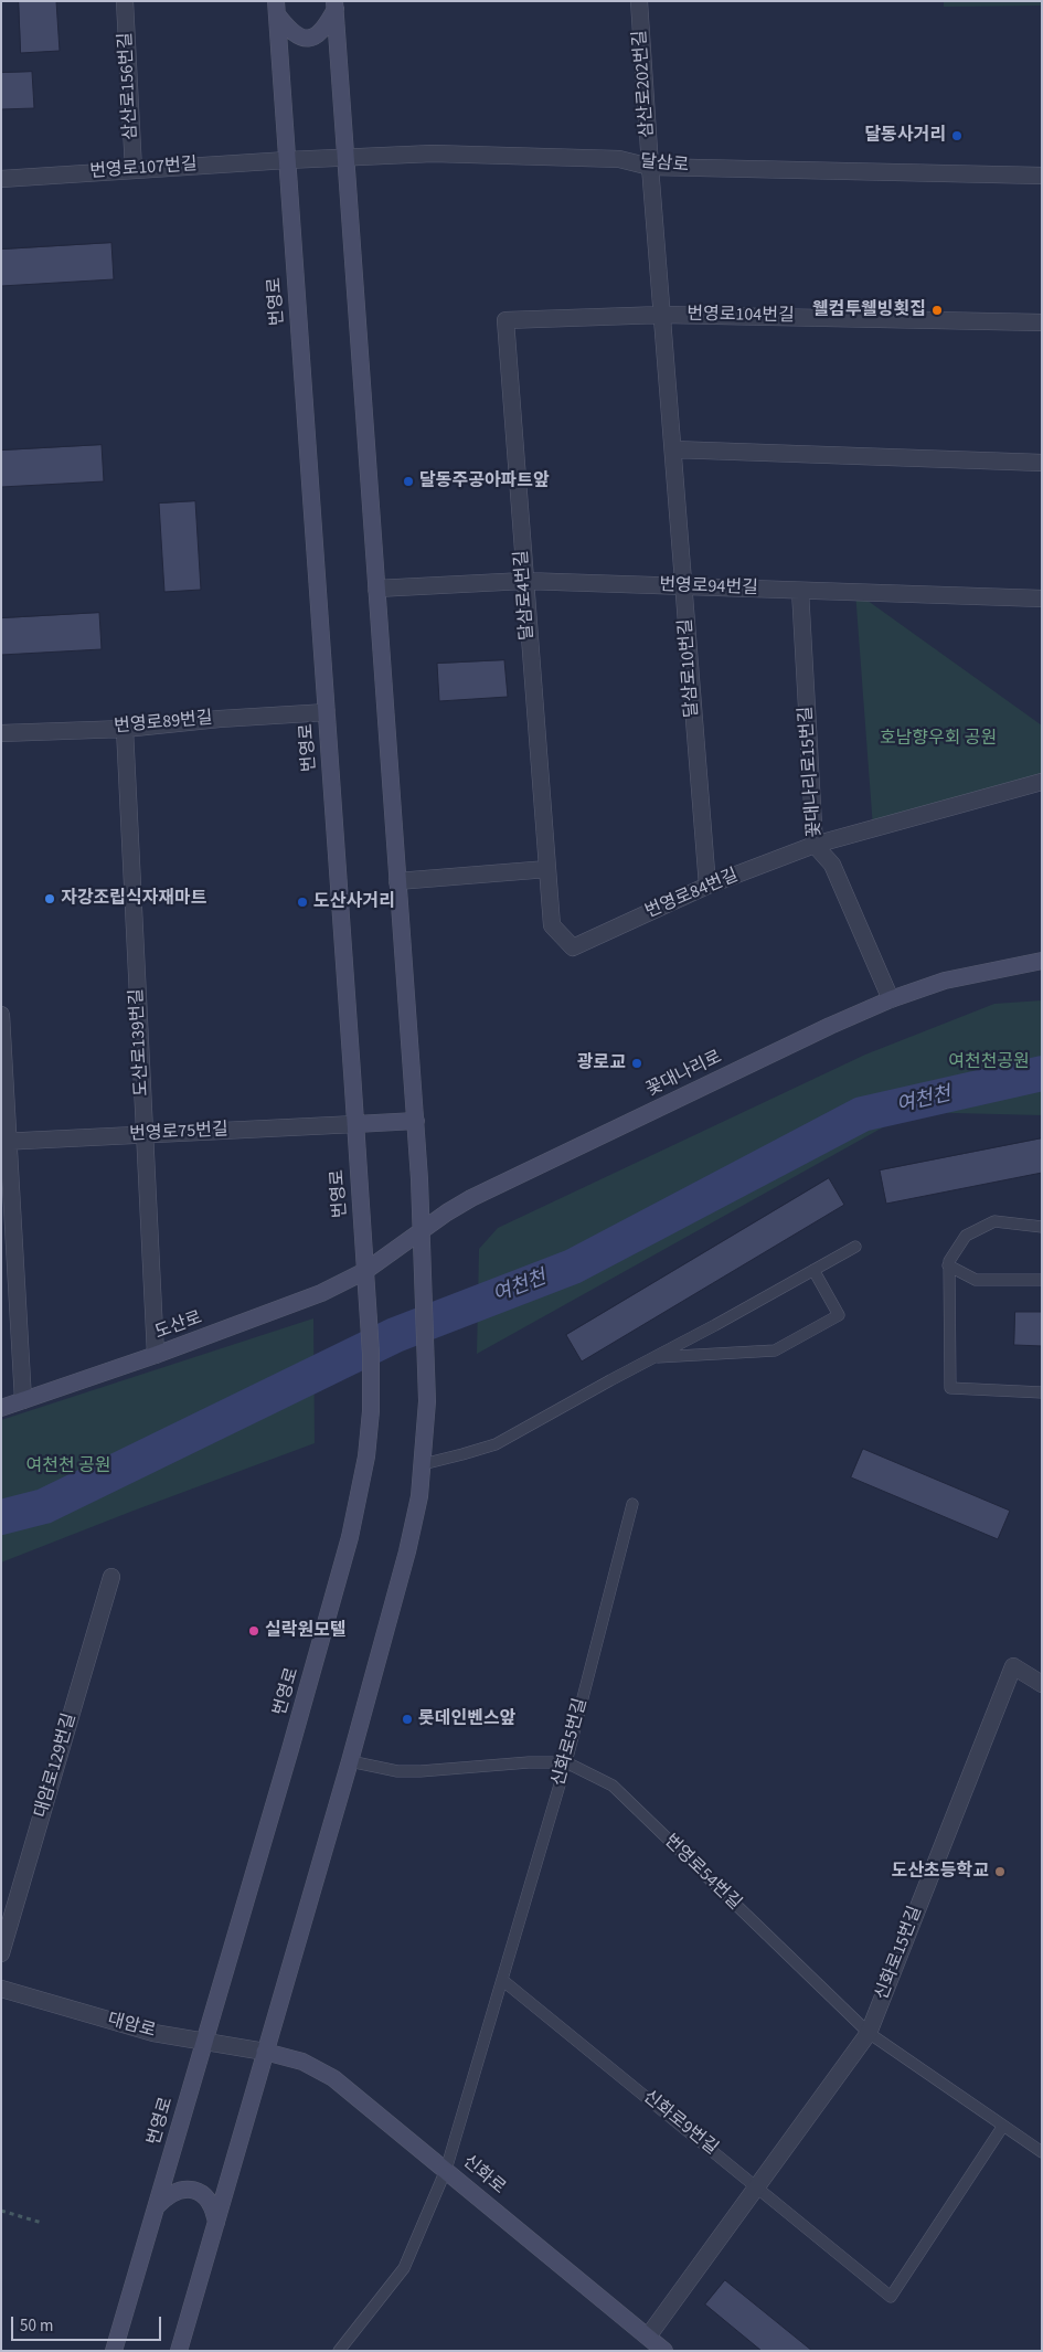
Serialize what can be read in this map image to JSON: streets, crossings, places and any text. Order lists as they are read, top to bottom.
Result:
{
  "streets": {
    "main road": [
      "번영로",
      "꽃대나리로",
      "도산로",
      "신화로"
    ],
    "street": [
      "삼산로202번길",
      "삼산로156번길",
      "달삼로",
      "번영로107번길",
      "번영로104번길",
      "번영로94번길",
      "달삼로4번길",
      "달삼로10번길",
      "번영로89번길",
      "꽃대나리로15번길",
      "번영로84번길",
      "도산로139번길",
      "번영로75번길",
      "대암로129번길",
      "신화로15번길",
      "대암로"
    ],
    "lane": ["신화로5번길", "번영로54번길", "신화로9번길"]
  },
  "crossings": [
    ["삼산로202번길", "달삼로"],
    ["삼산로202번길", "달삼로10번길"],
    ["삼산로156번길", "번영로107번길"],
    ["달삼로", "번영로107번길"],
    ["달삼로", "번영로"],
    ["달삼로", "달삼로10번길"],
    ["번영로107번길", "번영로"],
    ["번영로", "번영로89번길"],
    ["번영로", "꽃대나리로"],
    ["번영로", "번영로75번길"],
    ["번영로", "도산로"],
    ["번영로", "대암로"],
    ["번영로104번길", "달삼로4번길"],
    ["번영로104번길", "달삼로10번길"],
    ["번영로94번길", "달삼로4번길"],
    ["번영로94번길", "달삼로10번길"],
    ["번영로94번길", "꽃대나리로15번길"],
    ["달삼로4번길", "번영로84번길"],
    ["달삼로10번길", "번영로84번길"],
    ["번영로89번길", "도산로139번길"],
    ["꽃대나리로15번길", "번영로84번길"],
    ["꽃대나리로15번길", "꽃대나리로"],
    ["도산로139번길", "번영로75번길"],
    ["도산로139번길", "도산로"],
    ["꽃대나리로", "도산로"],
    ["신화로5번길", "번영로54번길"],
    ["신화로5번길", "신화로9번길"],
    ["신화로5번길", "신화로"],
    ["번영로54번길", "신화로15번길"],
    ["신화로15번길", "신화로9번길"],
    ["신화로15번길", "신화로"],
    ["대암로", "신화로"]
  ],
  "water": ["여천천"],
  "parks": ["호남향우회 공원", "여천천공원", "여천천 공원"],
  "places": [
    "달동사거리",
    "웰컴투웰빙횟집",
    "달동주공아파트앞",
    "자강조립식자재마트",
    "도산사거리",
    "광로교",
    "실락원모텔",
    "롯데인벤스앞",
    "도산초등학교"
  ],
  "scale_bar": "50 m"
}
